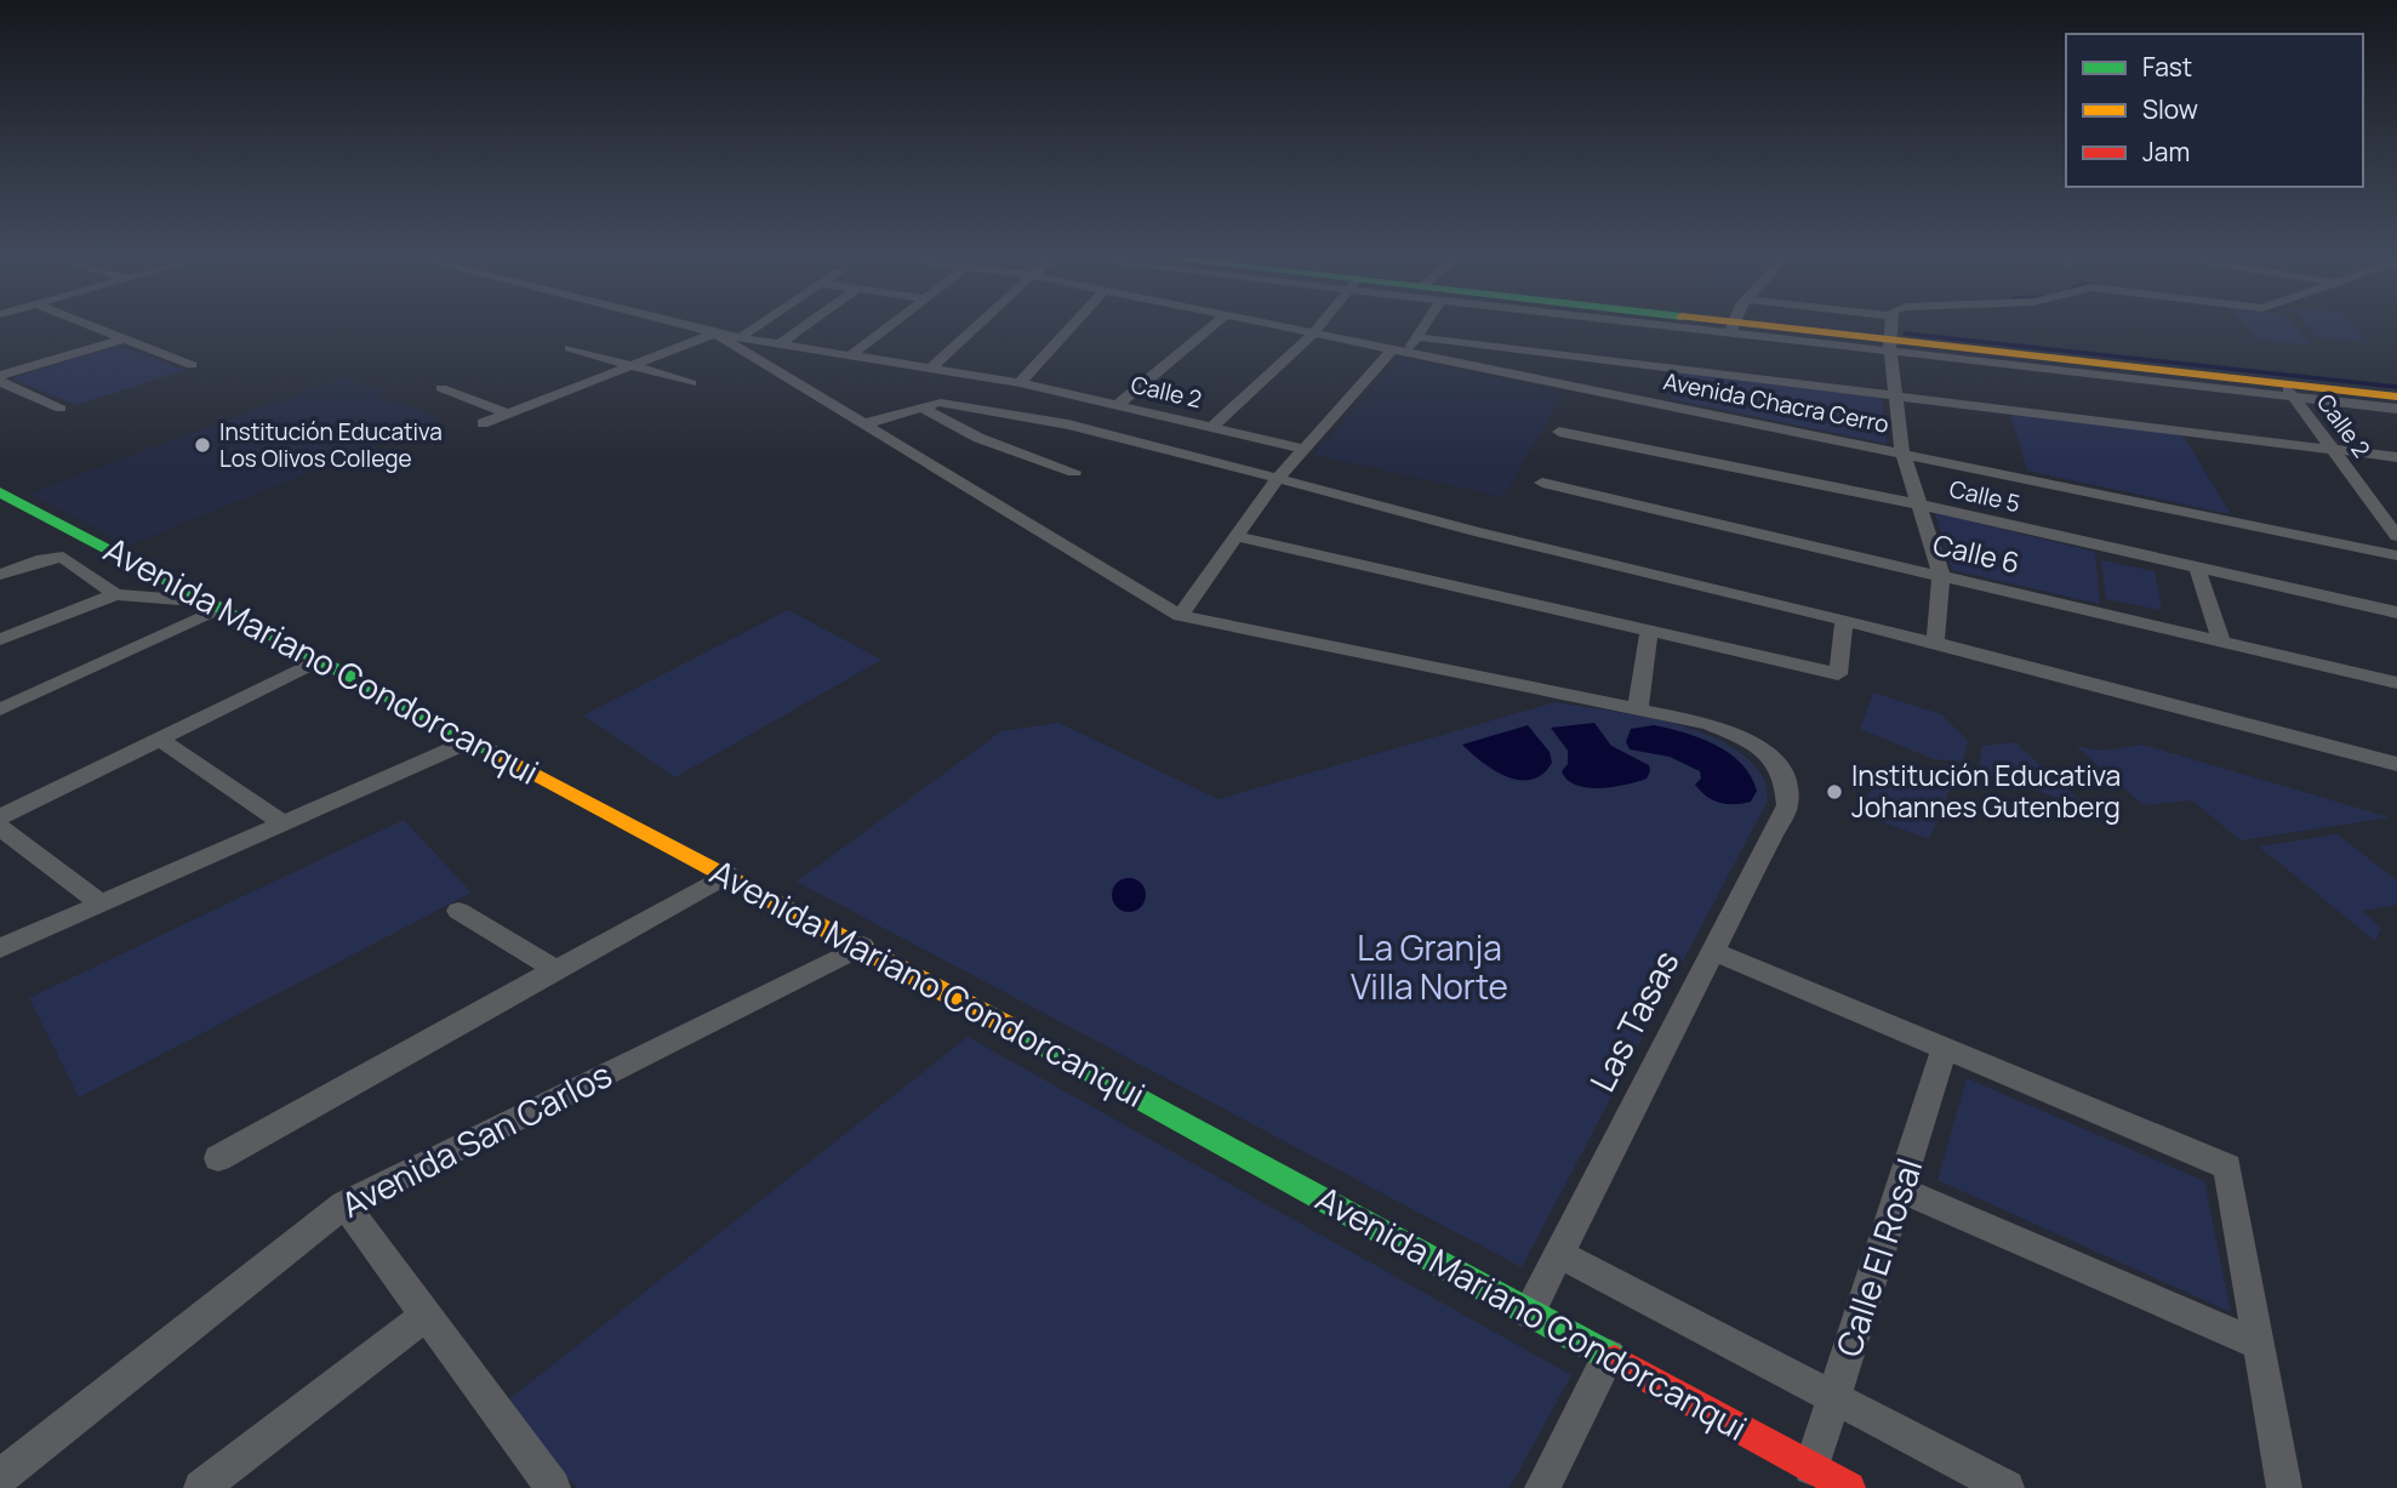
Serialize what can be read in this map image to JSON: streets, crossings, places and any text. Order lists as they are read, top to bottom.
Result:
{
  "streets": {
    "main road": ["Avenida Mariano Condorcanqui"],
    "street": [
      "Calle 2",
      "Avenida Chacra Cerro",
      "Calle 5",
      "Calle 6",
      "Las Tasas",
      "Avenida San Carlos",
      "Calle El Rosal"
    ]
  },
  "crossings": [
    ["Avenida Mariano Condorcanqui", "Las Tasas"],
    ["Avenida Mariano Condorcanqui", "Avenida San Carlos"],
    ["Avenida Mariano Condorcanqui", "Calle El Rosal"]
  ],
  "parks": ["La Granja Villa Norte"],
  "places": ["Institución Educativa Los Olivos College", "Institución Educativa Johannes Gutenberg"],
  "legend": ["Fast", "Slow", "Jam"]
}
